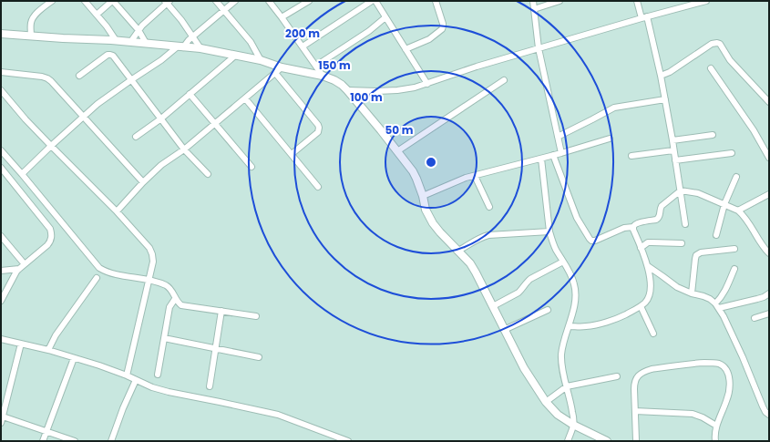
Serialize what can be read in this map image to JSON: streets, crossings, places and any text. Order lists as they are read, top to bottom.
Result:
{
  "rings": [
    "200 m",
    "150 m",
    "100 m",
    "50 m"
  ]
}
